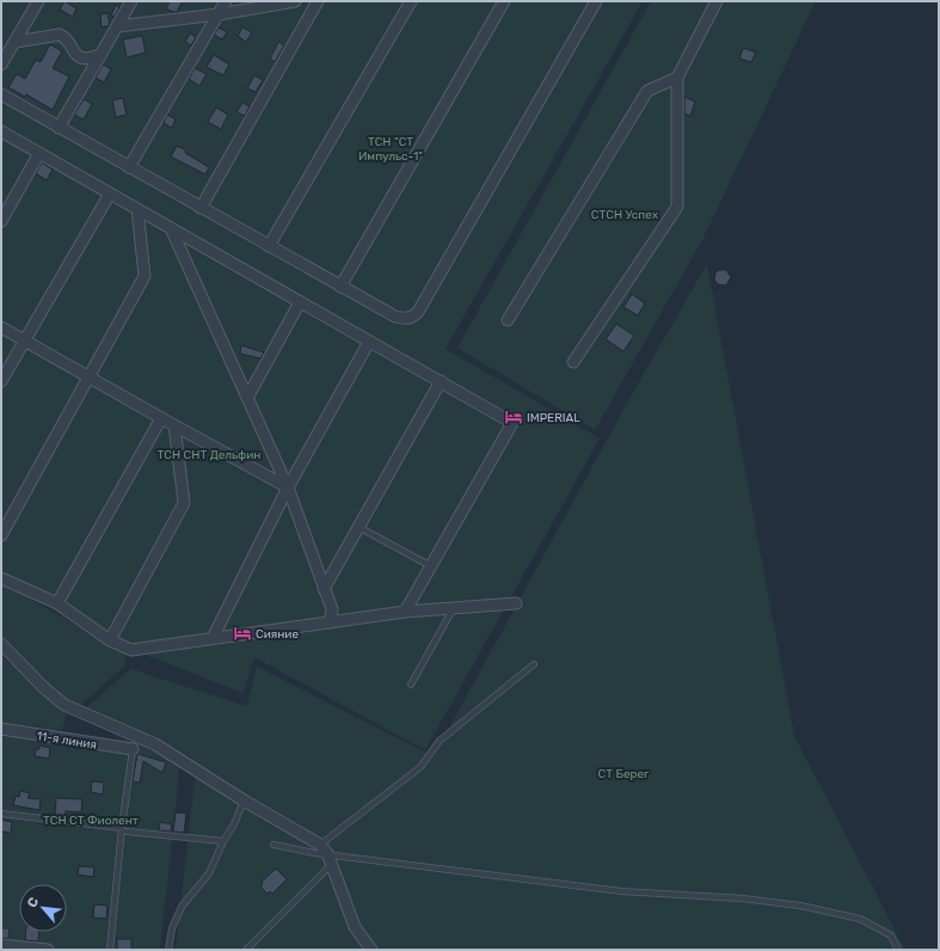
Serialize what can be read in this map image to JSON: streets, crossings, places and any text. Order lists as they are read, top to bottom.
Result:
{
  "streets": {
    "street": ["11-я линия"]
  },
  "parks": [
    "ТСН \"СТ Импульс-1\"",
    "СТСН Успех",
    "ТСН СНТ Дельфин",
    "СТ Берег",
    "ТСН СТ Фиолент"
  ],
  "places": {
    "hotel": ["IMPERIAL", "Сияние"]
  },
  "north": "top left"
}
